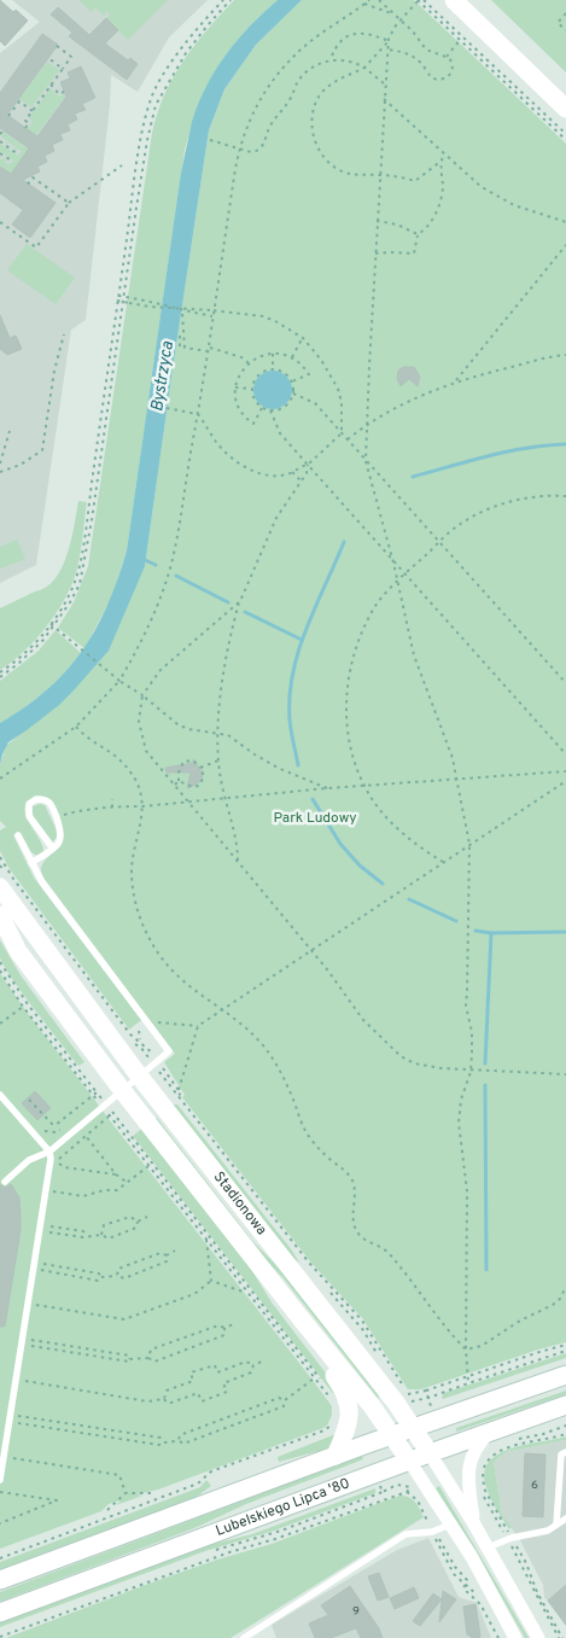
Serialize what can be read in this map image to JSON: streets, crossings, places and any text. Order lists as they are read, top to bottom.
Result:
{
  "streets": {
    "street": ["Stadionowa", "Lubelskiego Lipca '80"]
  },
  "crossings": [
    ["Stadionowa", "Lubelskiego Lipca '80"]
  ],
  "water": ["Bystrzyca"],
  "parks": ["Park Ludowy"],
  "house_numbers": ["6", "9"]
}
